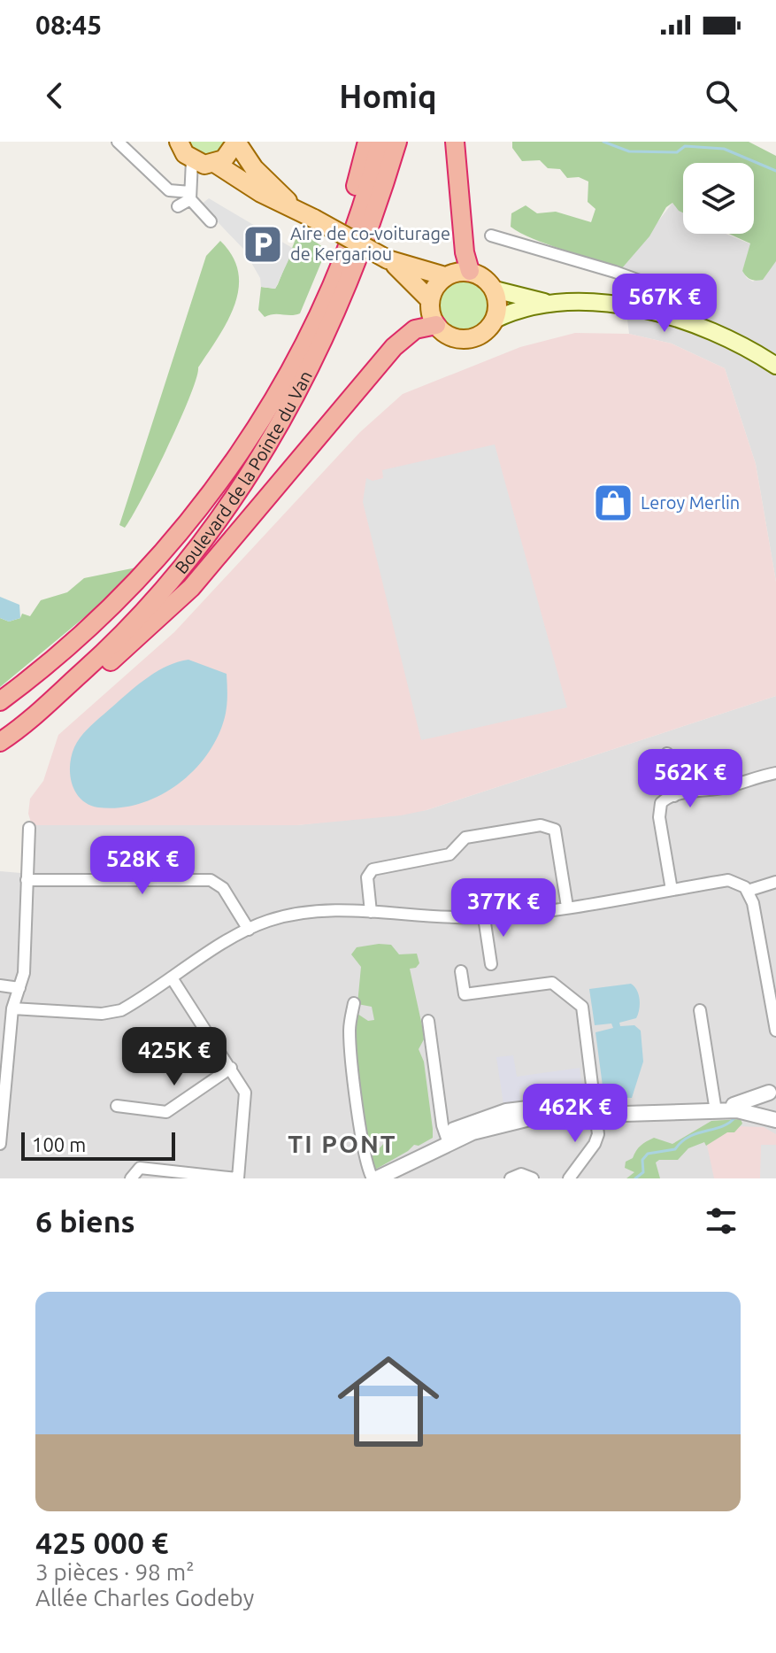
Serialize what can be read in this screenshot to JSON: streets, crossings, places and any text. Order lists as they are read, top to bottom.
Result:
{
  "streets": {
    "highway": ["Boulevard de la Pointe du Van"]
  },
  "districts": ["TI PONT"],
  "places": {
    "parking": ["Aire de co-voiturage de Kergariou"],
    "shop": ["Leroy Merlin"]
  },
  "scale_bar": "100 m",
  "page": {
    "status": "08:45",
    "header": "Homiq",
    "price": [
      "567K €",
      "562K €",
      "528K €",
      "377K €",
      "425K €",
      "462K €"
    ],
    "scale": "100 m",
    "heading": "6 biens",
    "list": [
      {
        "name": "425 000 €",
        "note": "3 pièces · 98 m² · Allée Charles Godeby"
      }
    ]
  }
}
